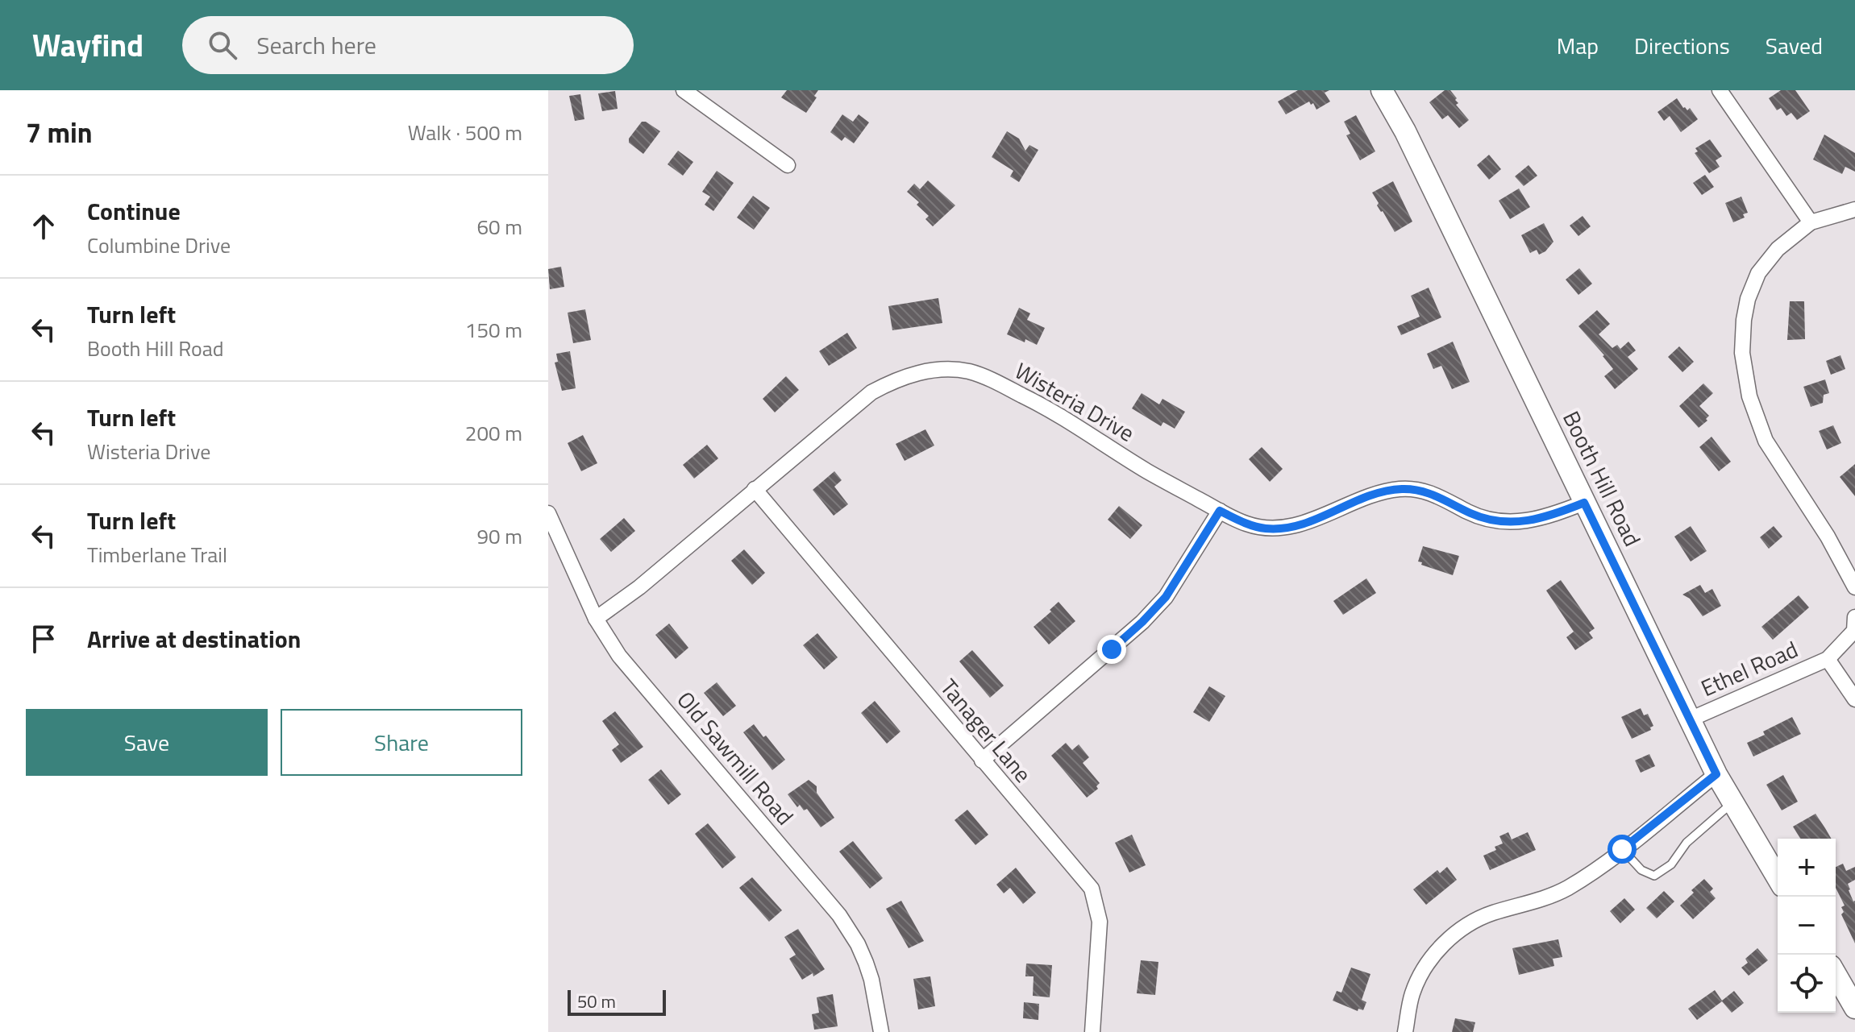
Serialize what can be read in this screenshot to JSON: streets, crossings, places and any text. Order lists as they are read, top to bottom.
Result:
{
  "streets": {
    "street": [
      "Wisteria Drive",
      "Booth Hill Road",
      "Ethel Road",
      "Tanager Lane",
      "Old Sawmill Road"
    ]
  },
  "crossings": [
    ["Wisteria Drive", "Booth Hill Road"],
    ["Wisteria Drive", "Tanager Lane"],
    ["Wisteria Drive", "Old Sawmill Road"],
    ["Booth Hill Road", "Ethel Road"]
  ],
  "scale_bar": "50 m",
  "page": {
    "header": "Wayfind",
    "search": "Search here",
    "nav": ["Map", "Directions", "Saved"],
    "heading": ["7 min", "Walk · 500 m"],
    "list": [
      ["Continue", "Columbine Drive", "60 m"],
      ["Turn left", "Booth Hill Road", "150 m"],
      ["Turn left", "Wisteria Drive", "200 m"],
      ["Turn left", "Timberlane Trail", "90 m"],
      "Arrive at destination"
    ],
    "buttons": ["Save", "Share"],
    "map_buttons": ["+", "−"],
    "scale": "50 m"
  }
}
